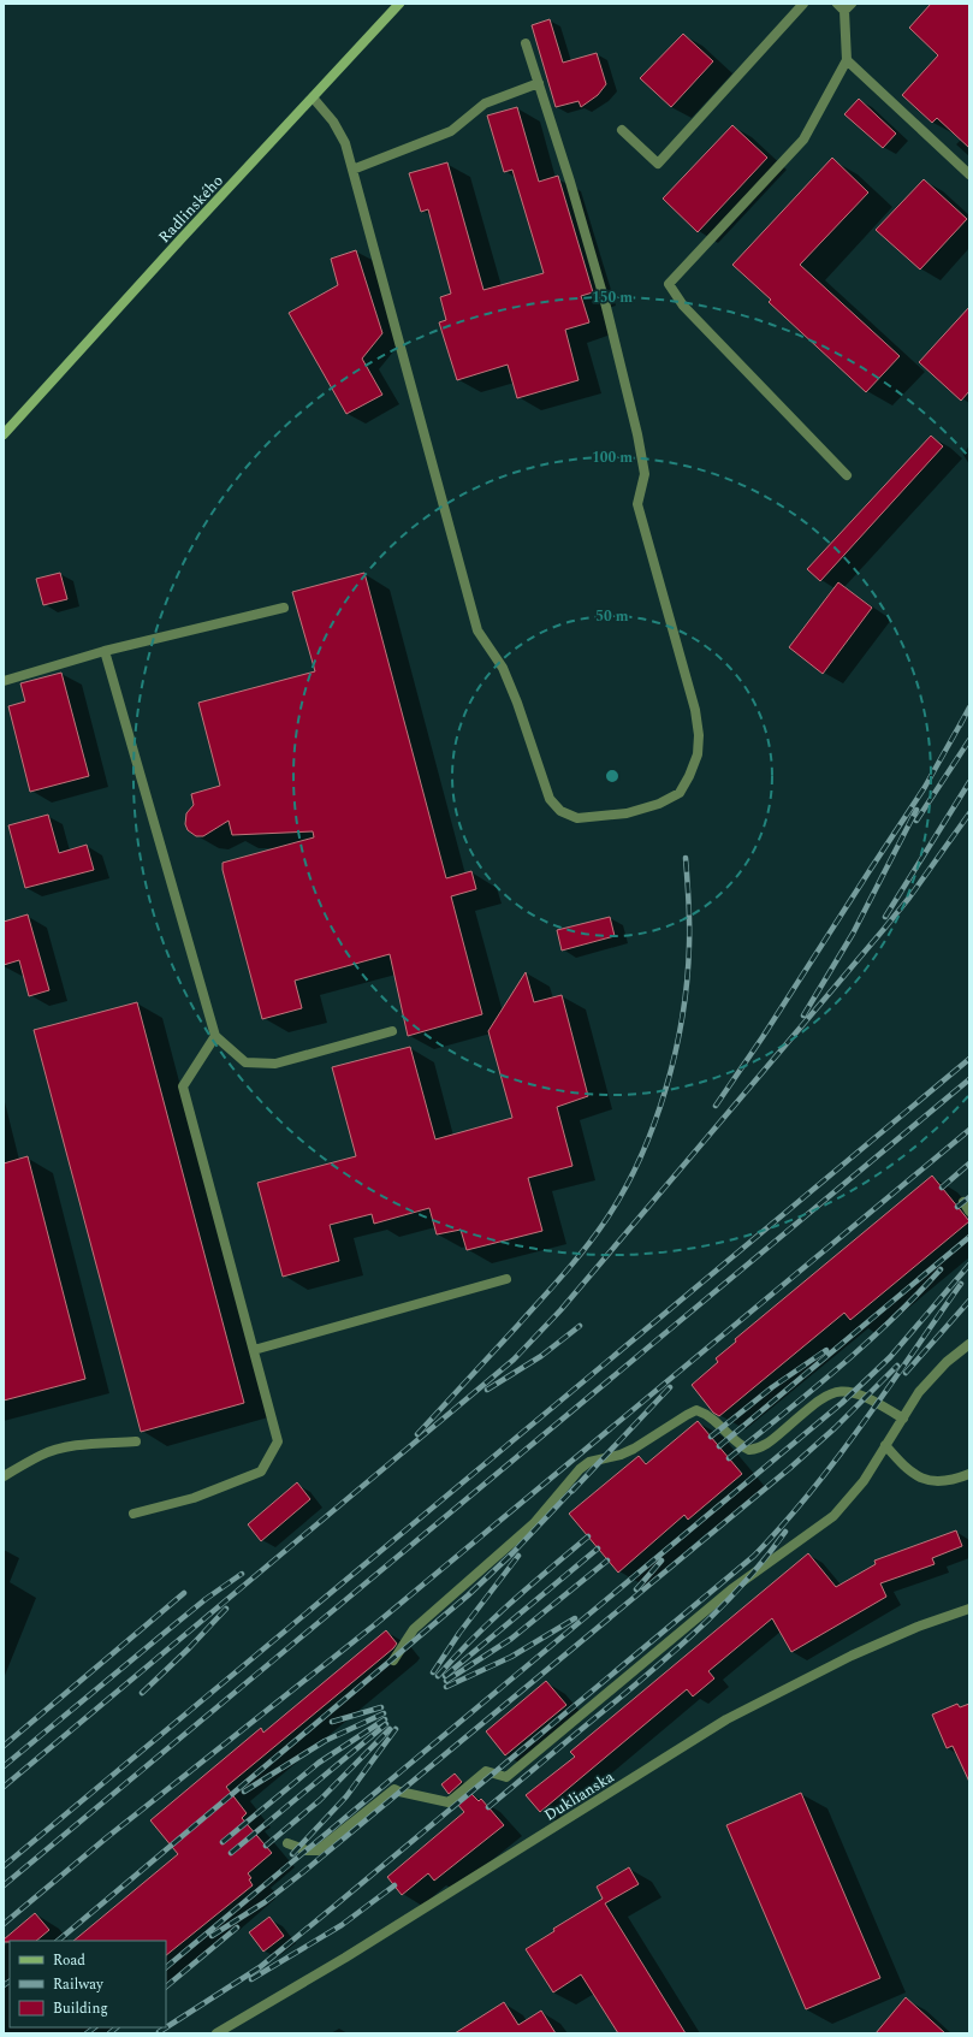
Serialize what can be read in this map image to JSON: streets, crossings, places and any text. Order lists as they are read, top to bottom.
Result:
{
  "streets": {
    "main road": ["Radlinského"],
    "street": ["Duklianska"]
  },
  "legend": ["Road", "Railway", "Building"],
  "rings": ["150 m", "100 m", "50 m"]
}
